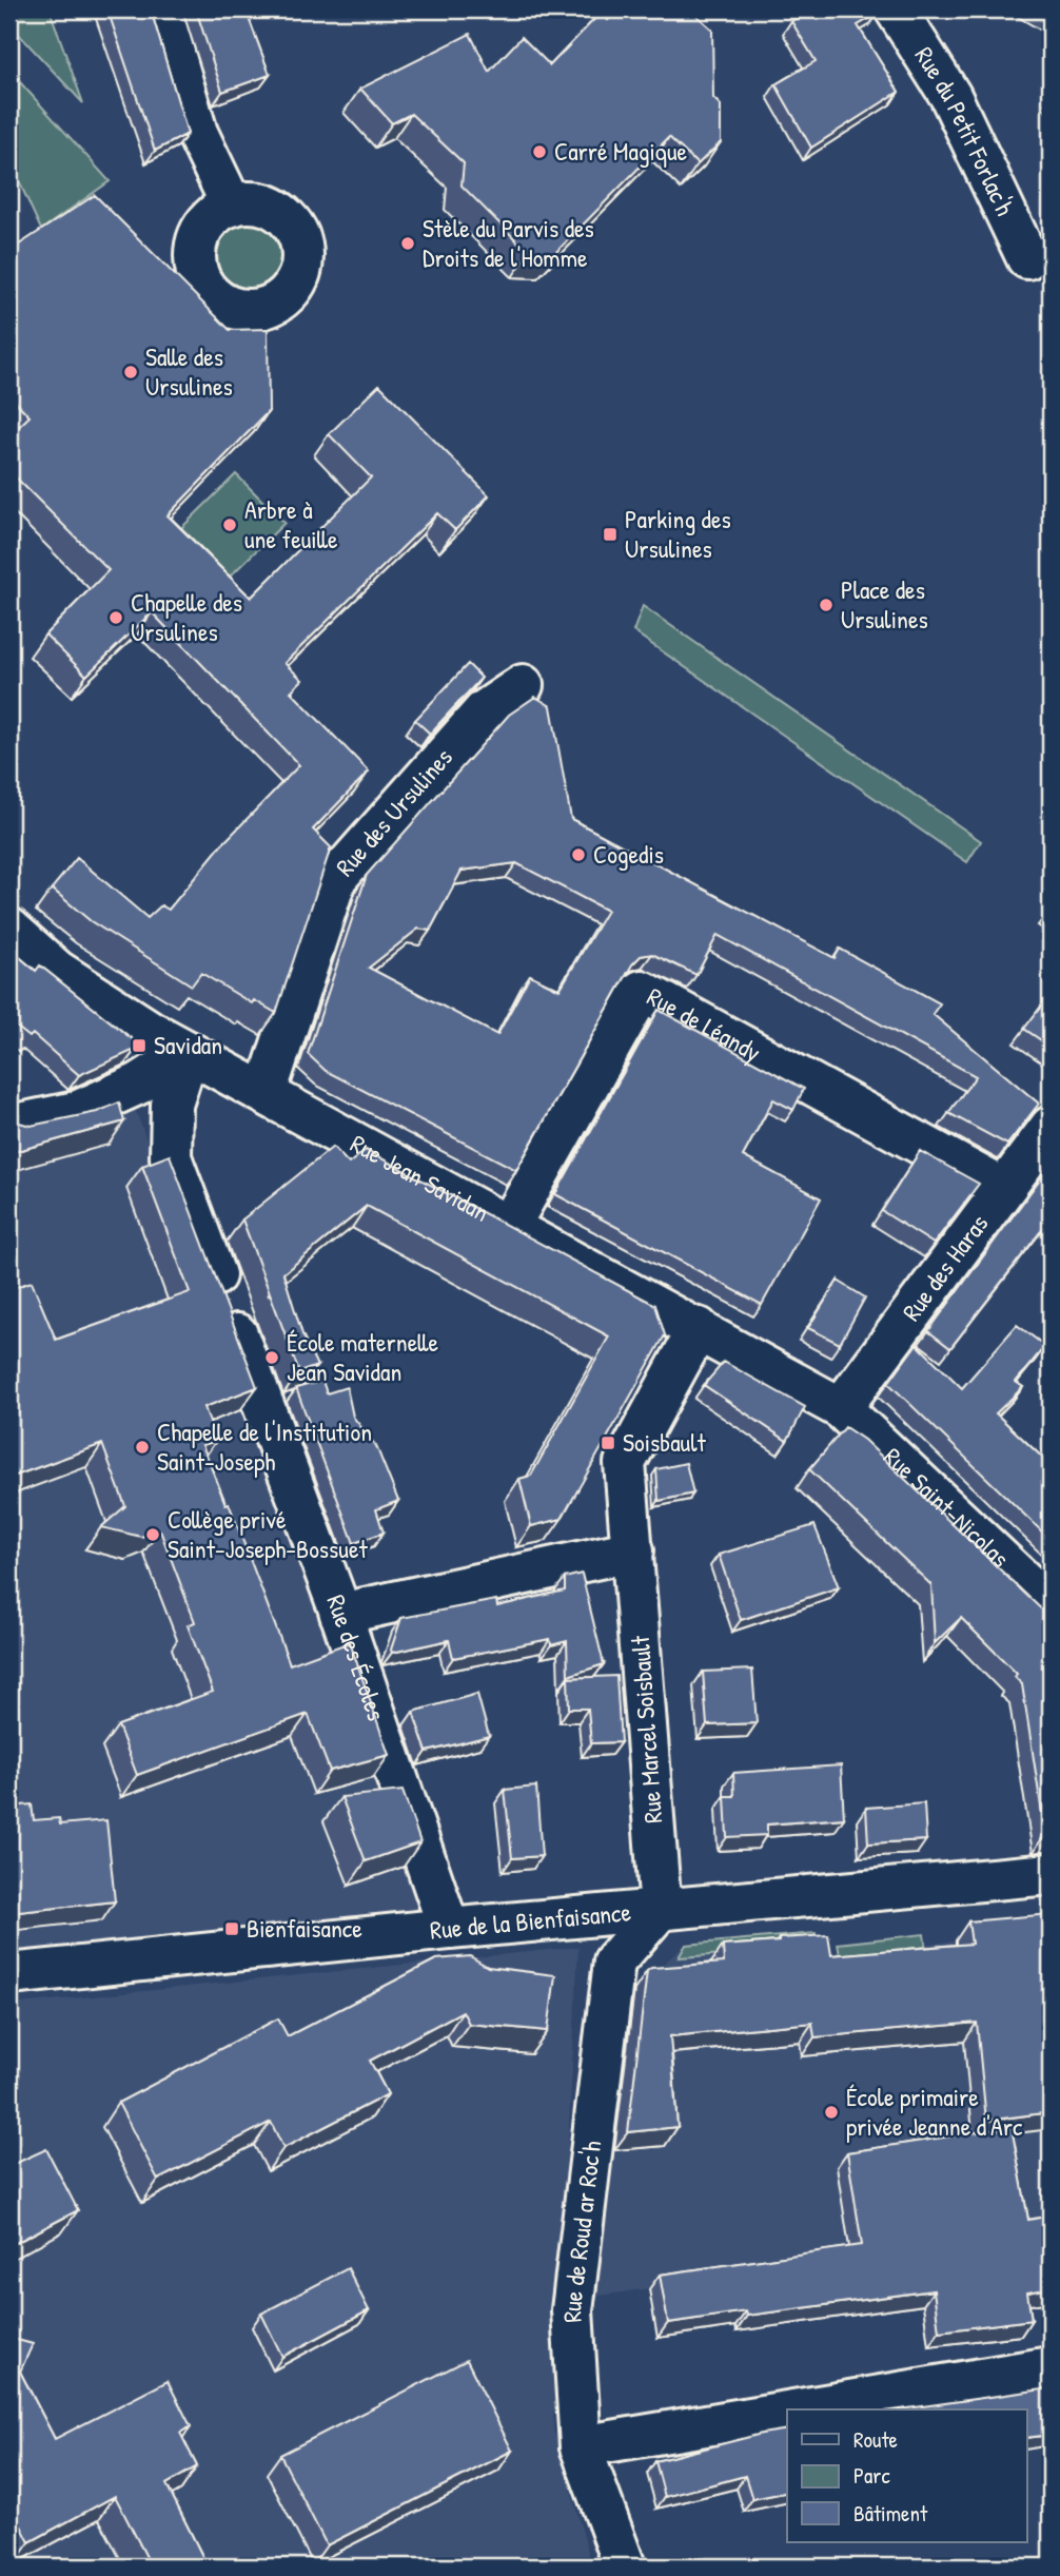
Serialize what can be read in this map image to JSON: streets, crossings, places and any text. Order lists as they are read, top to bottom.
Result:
{
  "streets": {
    "street": [
      "Rue du Petit Forlac'h",
      "Rue des Ursulines",
      "Rue de Léandy",
      "Rue Jean Savidan",
      "Rue des Haras",
      "Rue Saint-Nicolas",
      "Rue des Écoles",
      "Rue Marcel Soisbault",
      "Rue de la Bienfaisance",
      "Rue de Roud ar Roc'h"
    ]
  },
  "crossings": [
    ["Rue des Ursulines", "Rue Jean Savidan"],
    ["Rue de Léandy", "Rue Jean Savidan"],
    ["Rue de Léandy", "Rue des Haras"],
    ["Rue Jean Savidan", "Rue des Haras"],
    ["Rue Jean Savidan", "Rue Saint-Nicolas"],
    ["Rue Jean Savidan", "Rue des Écoles"],
    ["Rue Jean Savidan", "Rue Marcel Soisbault"],
    ["Rue des Haras", "Rue Saint-Nicolas"],
    ["Rue des Écoles", "Rue de la Bienfaisance"],
    ["Rue Marcel Soisbault", "Rue de la Bienfaisance"],
    ["Rue Marcel Soisbault", "Rue de Roud ar Roc'h"],
    ["Rue de la Bienfaisance", "Rue de Roud ar Roc'h"]
  ],
  "places": {
    "other": [
      "Carré Magique",
      "Stèle du Parvis des Droits de l'Homme",
      "Salle des Ursulines",
      "Arbre à une feuille",
      "Place des Ursulines",
      "Chapelle des Ursulines",
      "Cogedis",
      "École maternelle Jean Savidan",
      "Chapelle de l'Institution Saint-Joseph",
      "Collège privé Saint-Joseph-Bossuet",
      "École primaire privée Jeanne d'Arc"
    ],
    "transit": [
      "Parking des Ursulines",
      "Savidan",
      "Soisbault",
      "Bienfaisance"
    ]
  },
  "legend": ["Route", "Parc", "Bâtiment"]
}
